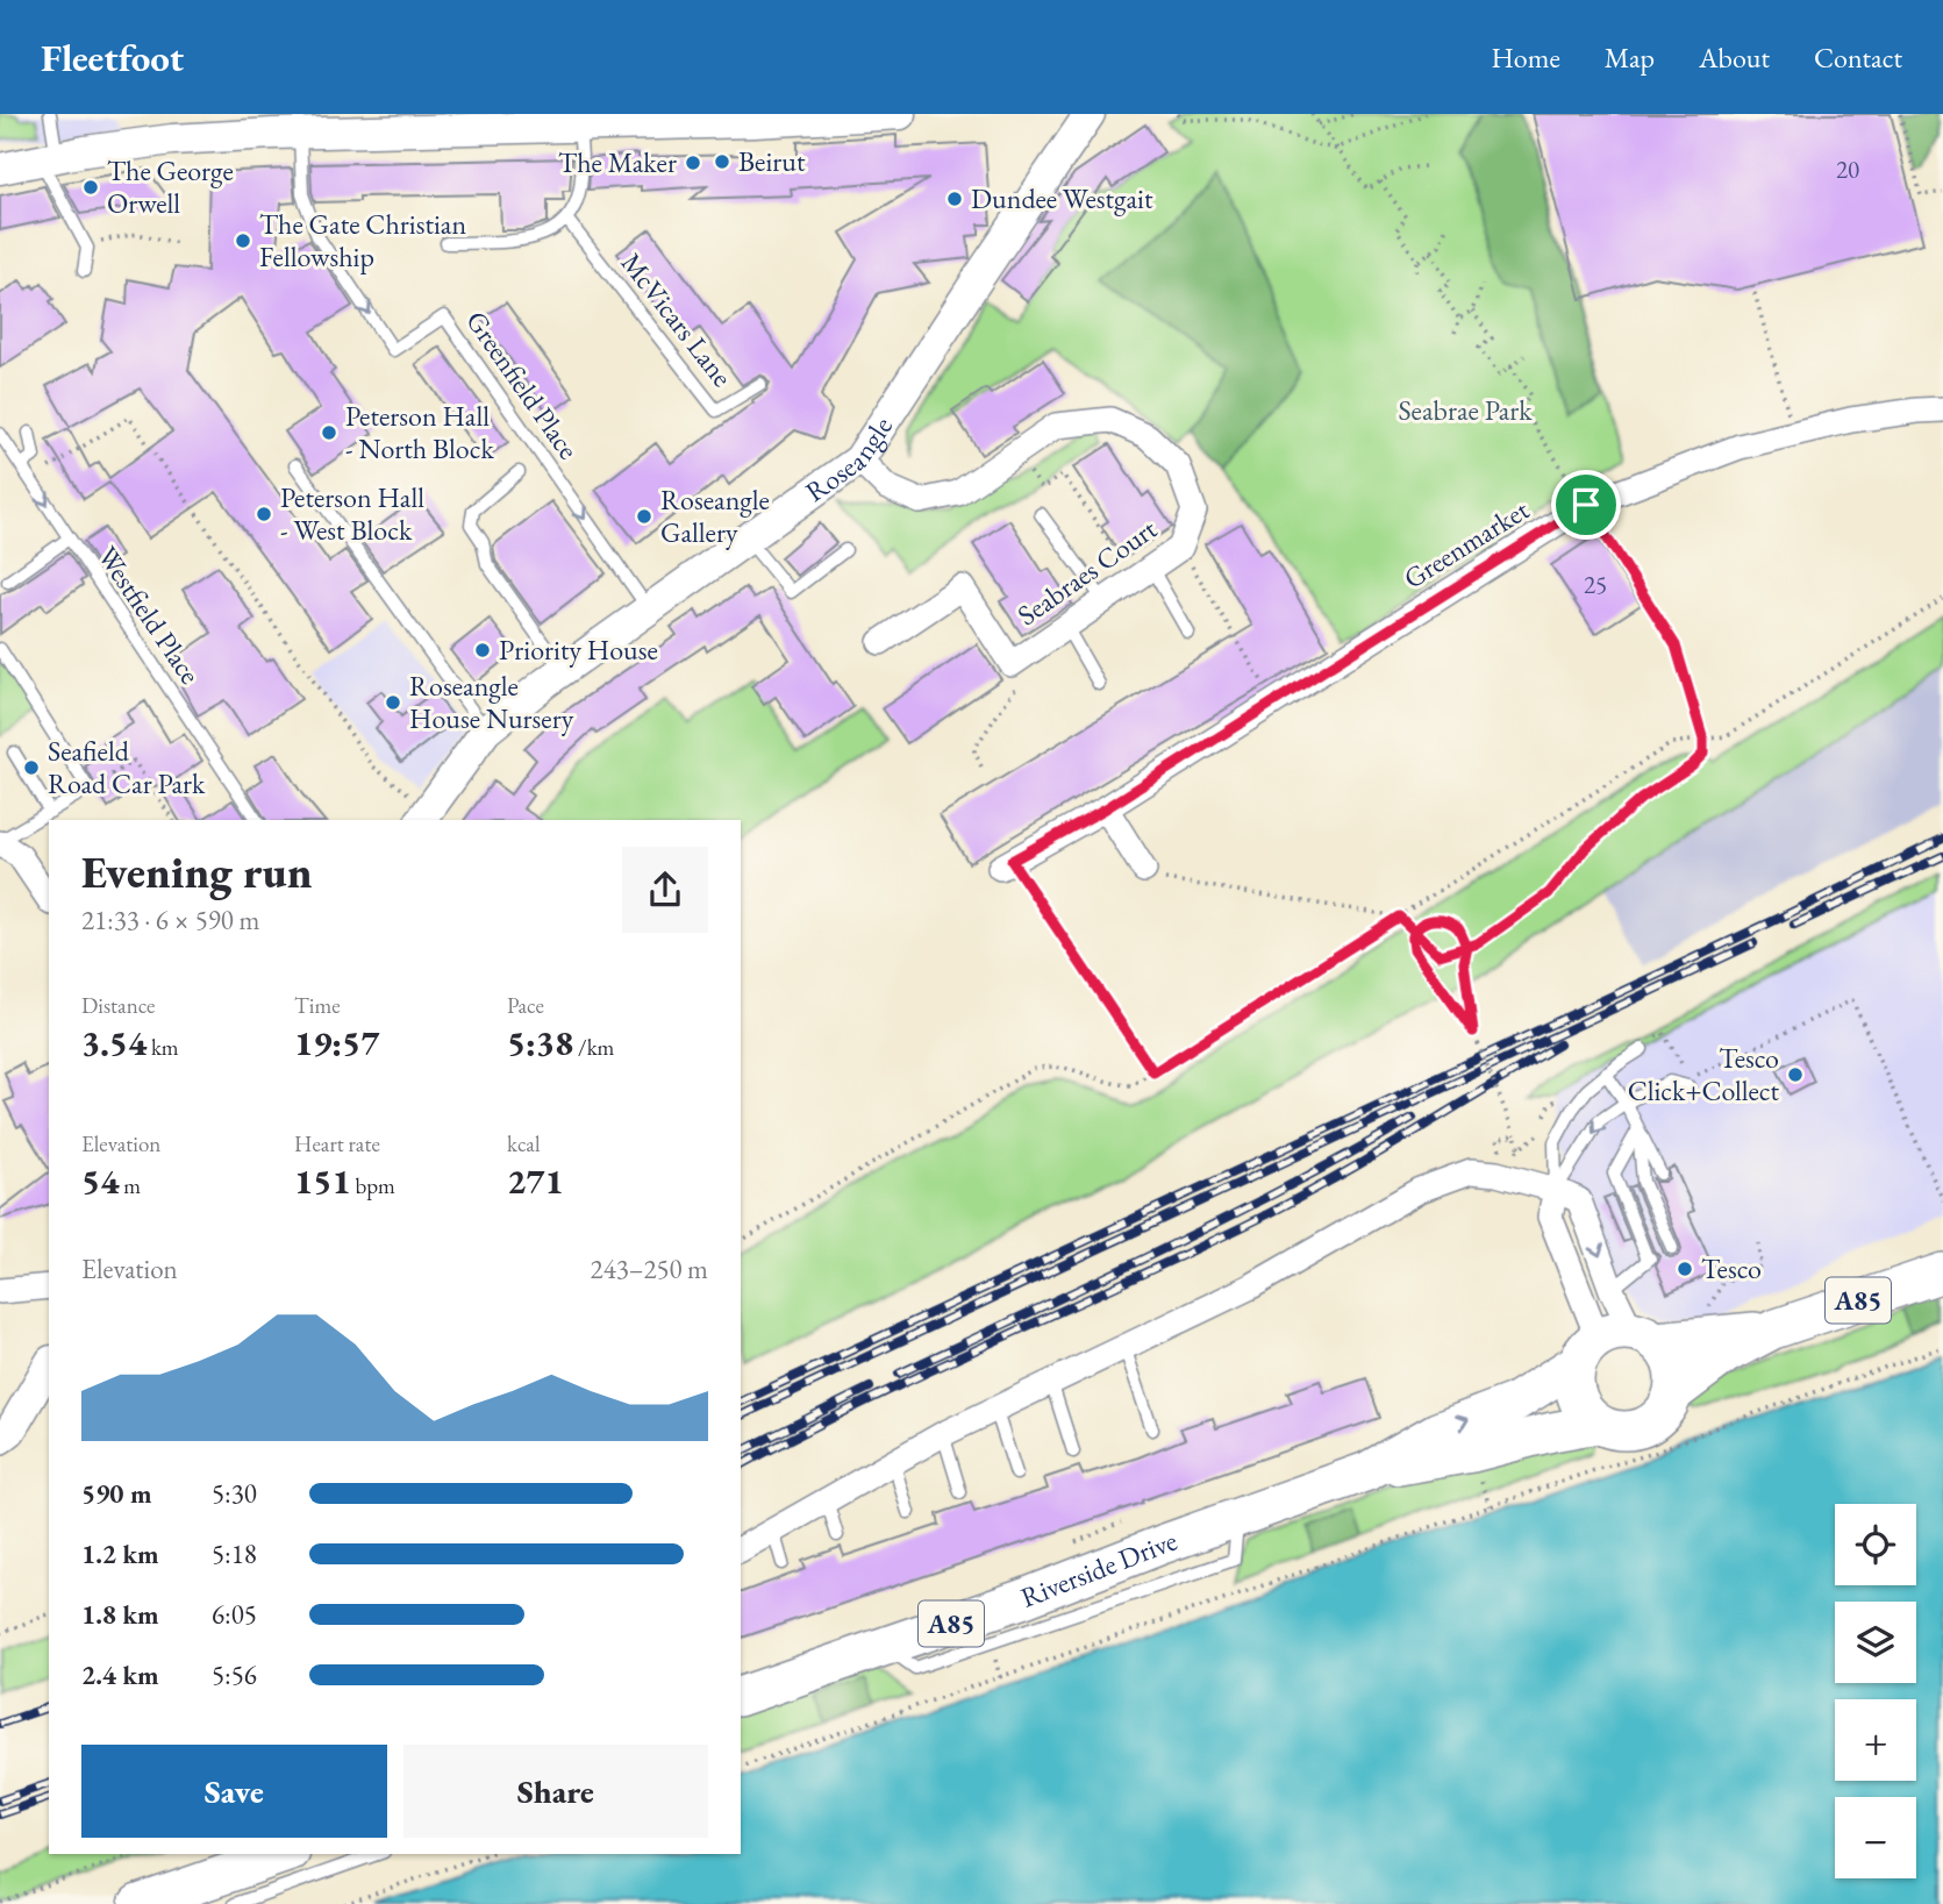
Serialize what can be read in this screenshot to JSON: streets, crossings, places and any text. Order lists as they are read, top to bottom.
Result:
{
  "streets": {
    "main road": ["A85", "Riverside Drive"],
    "street": ["Roseangle", "Greenmarket", "Seabraes Court"],
    "lane": ["McVicars Lane", "Greenfield Place", "Westfield Place"]
  },
  "crossings": [
    ["Greenfield Place", "Roseangle"],
    ["Roseangle", "Seabraes Court"]
  ],
  "one_way": ["Greenfield Place"],
  "parks": ["Seabrae Park"],
  "places": [
    "Beirut",
    "The Maker",
    "The George Orwell",
    "Dundee Westgait",
    "The Gate Christian Fellowship",
    "Peterson Hall - North Block",
    "Peterson Hall - West Block",
    "Roseangle Gallery",
    "Priority House",
    "Roseangle House Nursery",
    "Seafield Road Car Park",
    "Tesco Click+Collect",
    "Tesco"
  ],
  "house_numbers": ["20", "25"],
  "page": {
    "header": "Fleetfoot",
    "nav": [
      "Home",
      "Map",
      "About",
      "Contact"
    ],
    "heading": ["Evening run", "21:33 · 6 × 590 m"],
    "stats": [
      ["Distance", "3.54 km"],
      ["Time", "19:57"],
      ["Pace", "5:38 /km"],
      ["Elevation", "54 m"],
      ["Heart rate", "151 bpm"],
      ["kcal", "271"]
    ],
    "chart": ["Elevation", "243–250 m"],
    "list": [
      {
        "name": "590 m",
        "note": "5:30"
      },
      {
        "name": "1.2 km",
        "note": "5:18"
      },
      {
        "name": "1.8 km",
        "note": "6:05"
      },
      {
        "name": "2.4 km",
        "note": "5:56"
      }
    ],
    "map_buttons": ["+", "−"],
    "buttons": ["Save", "Share"]
  }
}
